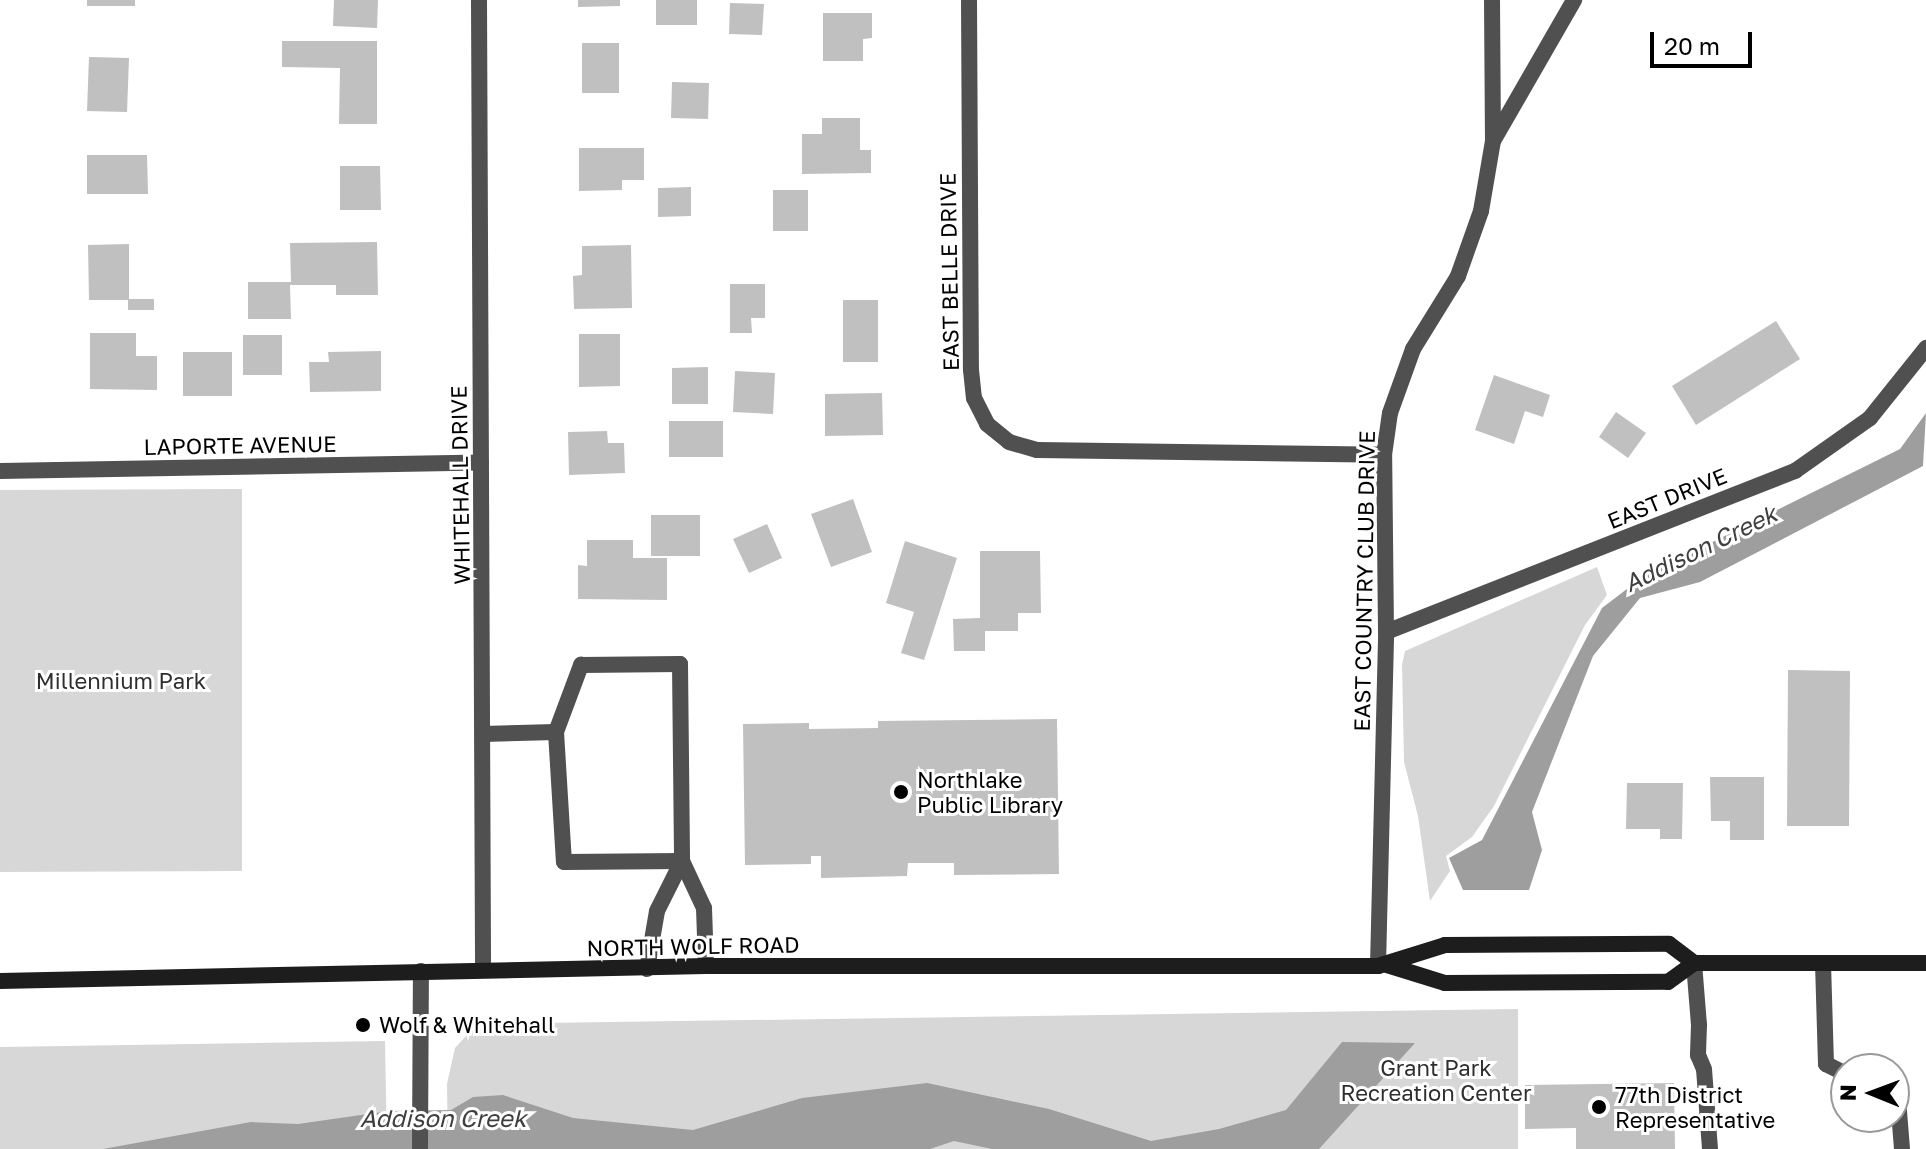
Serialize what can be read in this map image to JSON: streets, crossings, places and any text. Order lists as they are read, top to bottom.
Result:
{
  "streets": {
    "main road": ["NORTH WOLF ROAD"],
    "street": [
      "EAST BELLE DRIVE",
      "LAPORTE AVENUE",
      "WHITEHALL DRIVE",
      "EAST DRIVE",
      "EAST COUNTRY CLUB DRIVE"
    ]
  },
  "crossings": [
    ["EAST BELLE DRIVE", "EAST COUNTRY CLUB DRIVE"],
    ["LAPORTE AVENUE", "WHITEHALL DRIVE"],
    ["WHITEHALL DRIVE", "NORTH WOLF ROAD"],
    ["EAST DRIVE", "EAST COUNTRY CLUB DRIVE"],
    ["EAST COUNTRY CLUB DRIVE", "NORTH WOLF ROAD"]
  ],
  "water": ["Addison Creek"],
  "parks": ["Millennium Park", "Grant Park Recreation Center"],
  "places": ["Northlake Public Library", "Wolf & Whitehall", "77th District Representative"],
  "scale_bar": "20 m",
  "north": "left"
}
